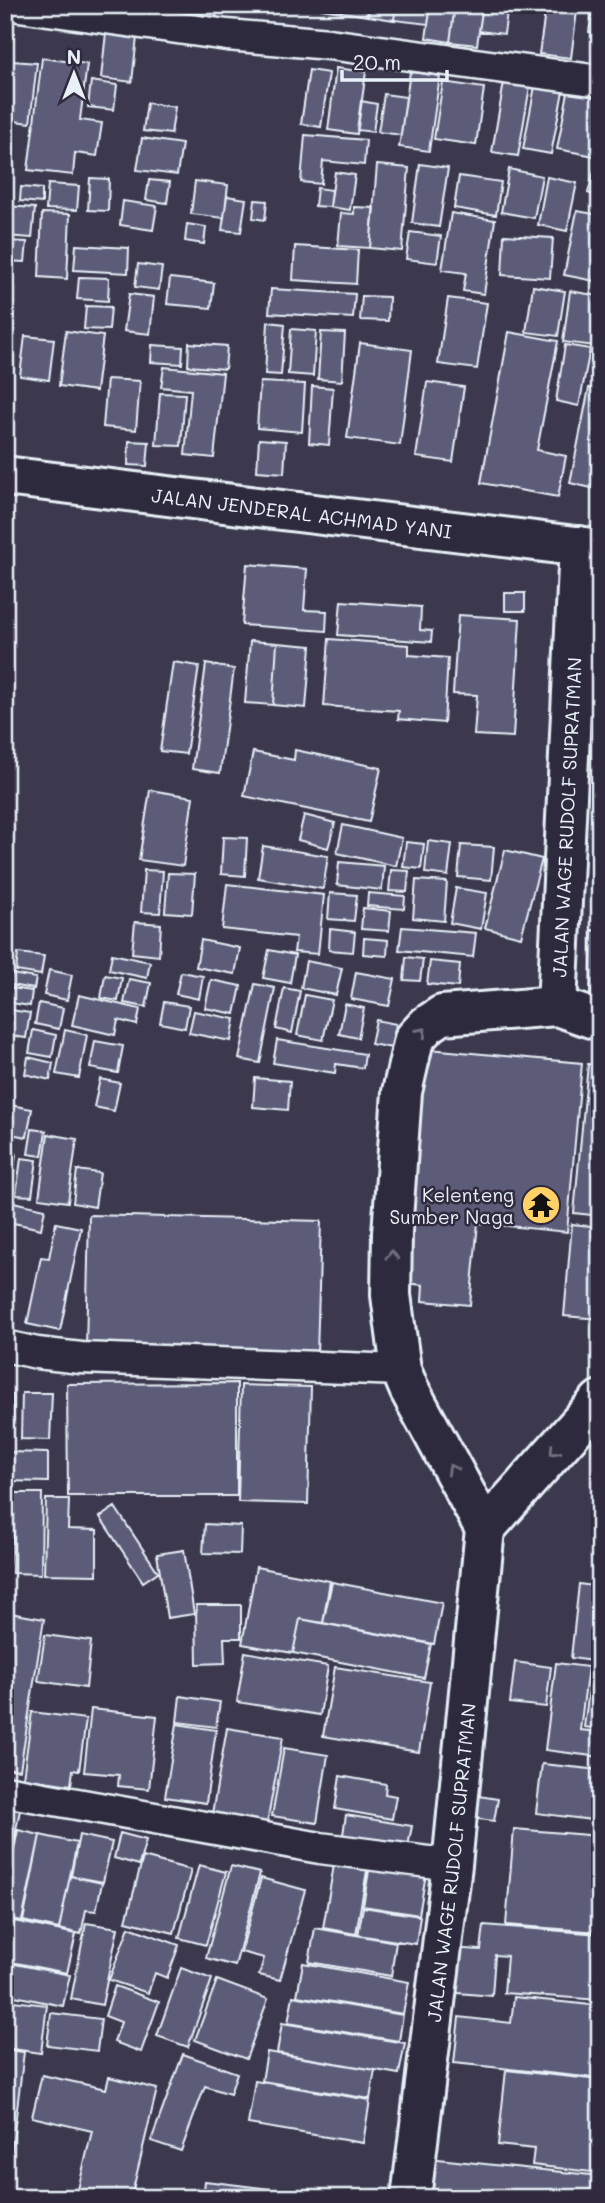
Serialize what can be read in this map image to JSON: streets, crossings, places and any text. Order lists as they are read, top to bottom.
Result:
{
  "streets": {
    "street": ["JALAN JENDERAL ACHMAD YANI", "JALAN WAGE RUDOLF SUPRATMAN"]
  },
  "crossings": [
    ["JALAN JENDERAL ACHMAD YANI", "JALAN WAGE RUDOLF SUPRATMAN"]
  ],
  "places": {
    "temple": ["Kelenteng Sumber Naga"]
  },
  "scale_bar": "20 m",
  "north": "top"
}
